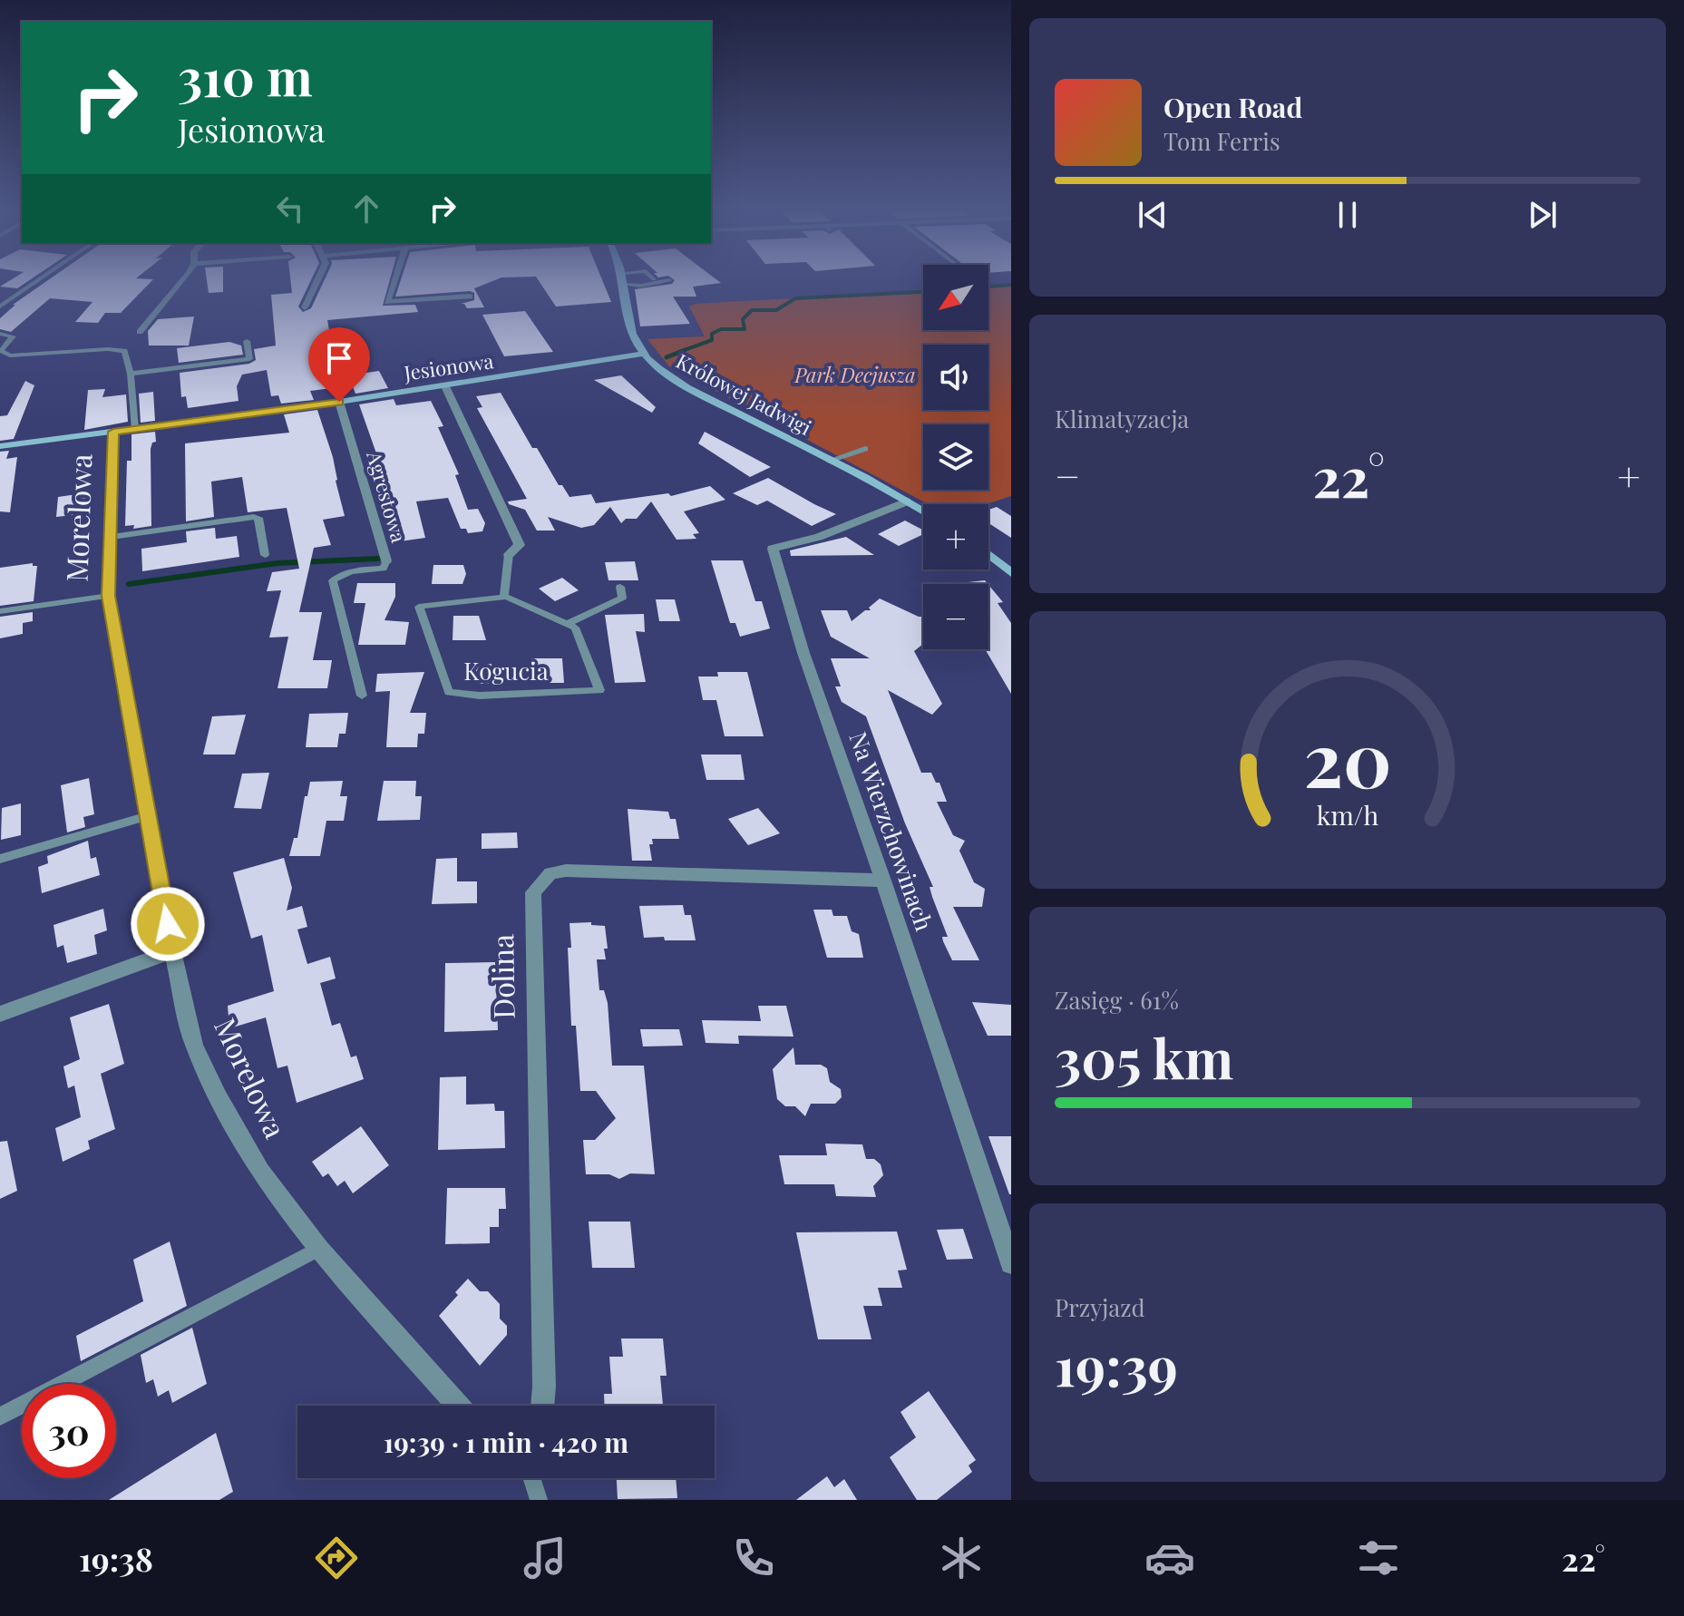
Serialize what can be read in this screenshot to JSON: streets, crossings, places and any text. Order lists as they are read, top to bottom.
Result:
{
  "streets": {
    "street": [
      "Jesionowa",
      "Królowej Jadwigi",
      "Agrestowa",
      "Morelowa",
      "Na Wierzchowinach",
      "Dolina"
    ],
    "lane": ["Kogucia"]
  },
  "crossings": [
    ["Jesionowa", "Królowej Jadwigi"],
    ["Jesionowa", "Agrestowa"],
    ["Jesionowa", "Morelowa"],
    ["Królowej Jadwigi", "Na Wierzchowinach"],
    ["Na Wierzchowinach", "Dolina"]
  ],
  "parks": ["Park Decjusza"],
  "north": "bottom left",
  "page": {
    "turn": ["310 m", "Jesionowa"],
    "song": ["Open Road", "Tom Ferris"],
    "map_buttons": ["+", "−"],
    "tile": [
      "Klimatyzacja",
      ["Zasięg · 61%", "305 km"],
      ["Przyjazd", "19:39"]
    ],
    "heat": ["−", "22°", "+"],
    "limit": "30",
    "trip": "19:39 · 1 min · 420 m",
    "tabs": ["19:38", "22°"],
    "gauge": ["20", "km/h"]
  }
}
